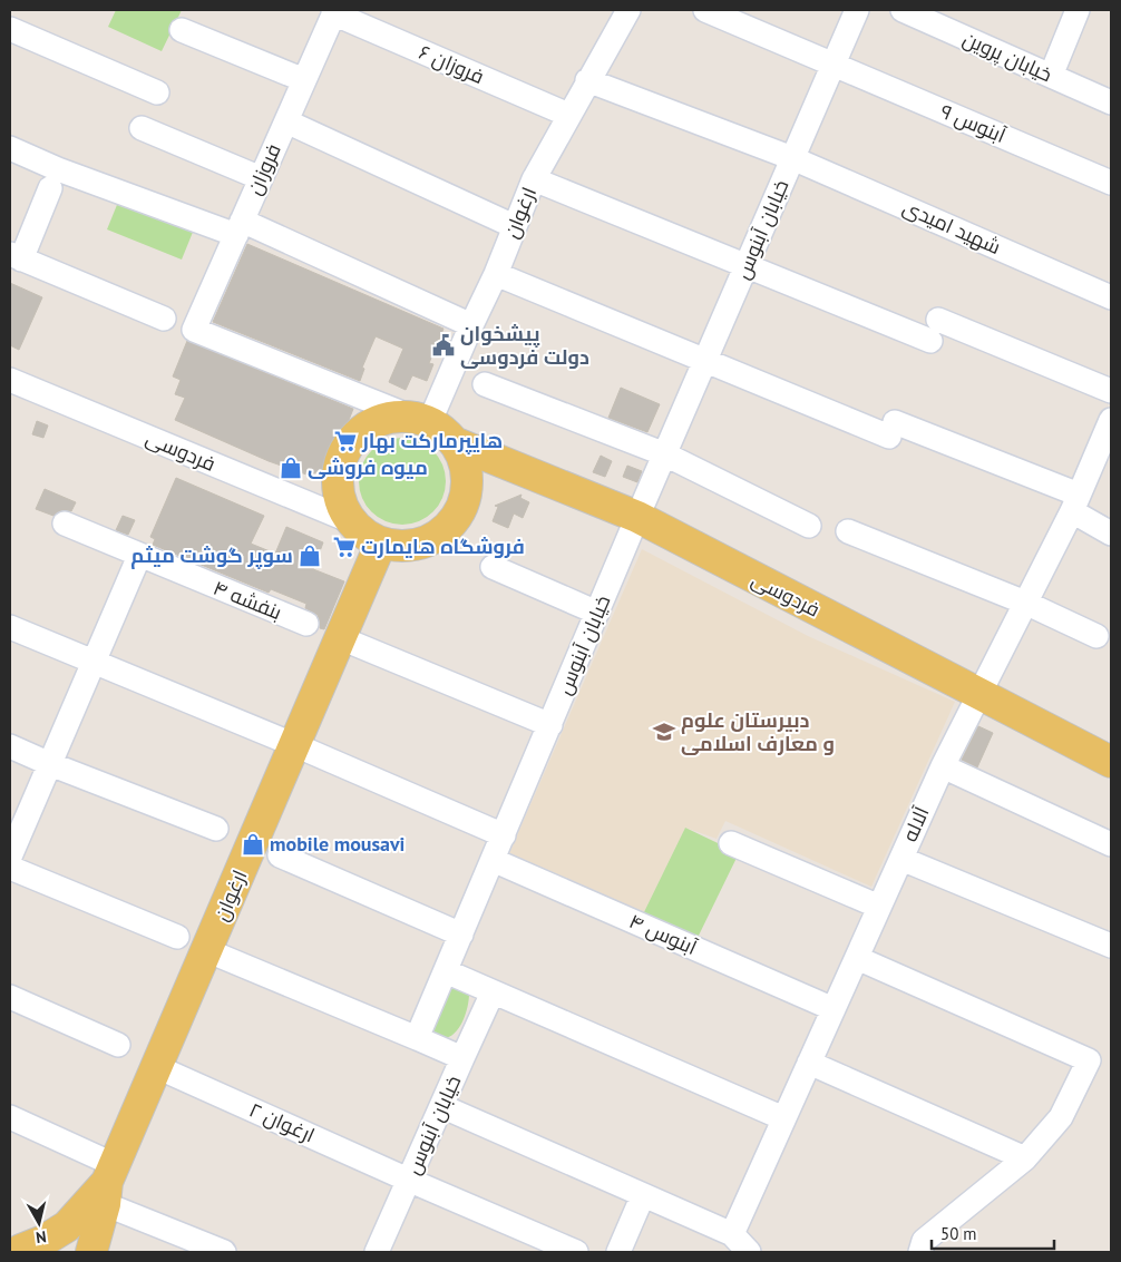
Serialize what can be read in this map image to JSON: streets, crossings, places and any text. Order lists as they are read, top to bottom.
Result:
{
  "streets": {
    "main road": ["ارغوان", "فردوسی"],
    "street": [
      "خیابان پروین",
      "فروزان ۶",
      "آبنوس ۹",
      "فروزان",
      "شهید امیدی",
      "خیابان آبنوس",
      "بنفشه ۴",
      "آلاله",
      "آبنوس ۴",
      "ارغوان ۲"
    ]
  },
  "crossings": [
    ["فروزان ۶", "فروزان"],
    ["فروزان ۶", "ارغوان"],
    ["آبنوس ۹", "خیابان آبنوس"],
    ["فروزان", "ارغوان"],
    ["فروزان", "فردوسی"],
    ["ارغوان", "شهید امیدی"],
    ["ارغوان", "فردوسی"],
    ["ارغوان", "ارغوان ۲"],
    ["شهید امیدی", "خیابان آبنوس"],
    ["خیابان آبنوس", "فردوسی"],
    ["خیابان آبنوس", "آبنوس ۴"],
    ["خیابان آبنوس", "ارغوان ۲"],
    ["فردوسی", "آلاله"],
    ["آلاله", "آبنوس ۴"]
  ],
  "places": {
    "public building": ["پیشخوان دولت فردوسی"],
    "supermarket": ["هایپرمارکت بهار", "فروشگاه هایمارت"],
    "shop": ["میوه فروشی", "سوپر گوشت میثم", "mobile mousavi"],
    "school or university": ["دبیرستان علوم و معارف اسلامی"]
  },
  "scale_bar": "50 m",
  "north": "bottom"
}
